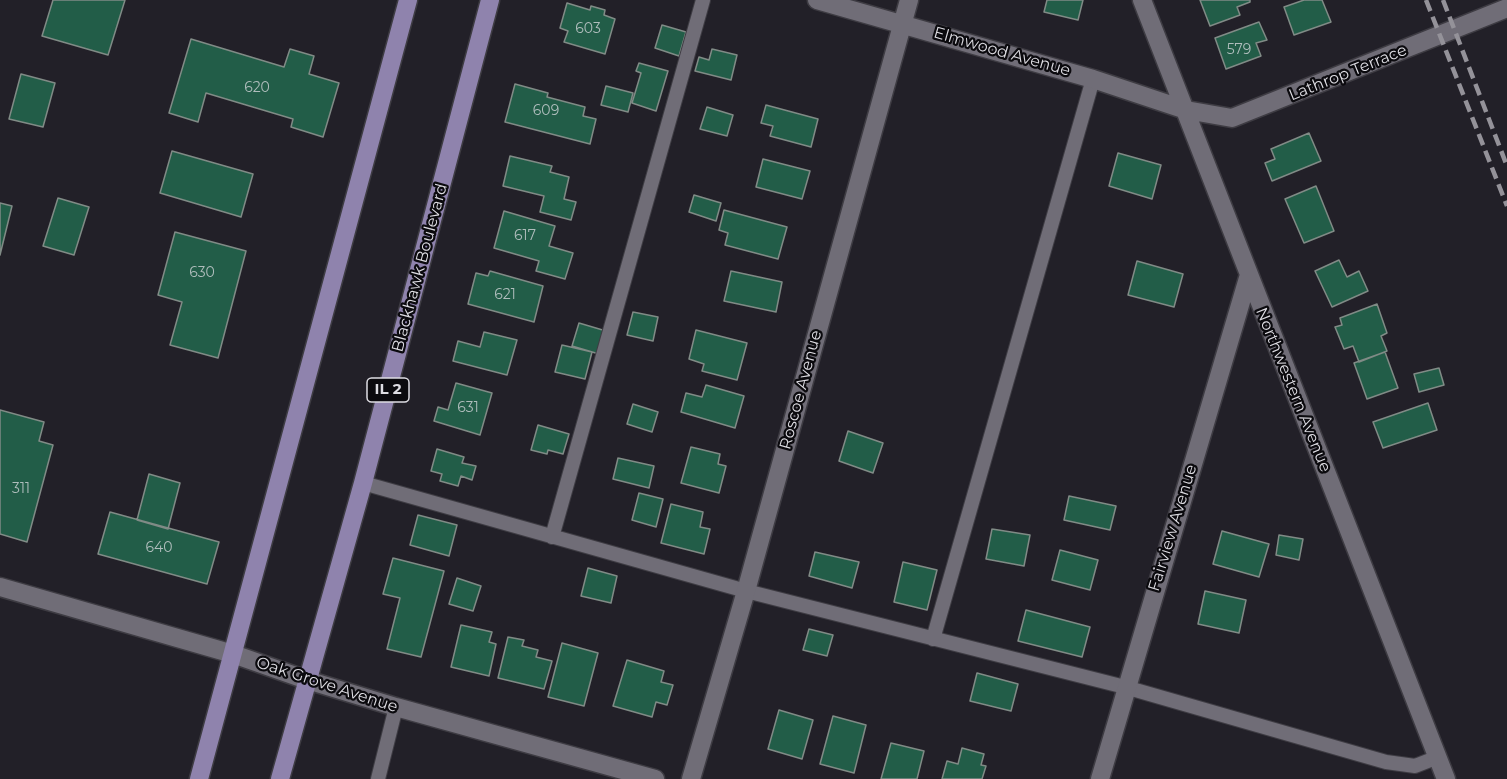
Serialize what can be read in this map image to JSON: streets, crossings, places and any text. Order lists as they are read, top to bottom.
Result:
{
  "streets": {
    "main road": ["Blackhawk Boulevard", "IL 2"],
    "street": [
      "Elmwood Avenue",
      "Lathrop Terrace",
      "Roscoe Avenue",
      "Northwestern Avenue",
      "Fairview Avenue",
      "Oak Grove Avenue"
    ]
  },
  "crossings": [
    ["Elmwood Avenue", "Lathrop Terrace"],
    ["Elmwood Avenue", "Roscoe Avenue"],
    ["Elmwood Avenue", "Northwestern Avenue"],
    ["Lathrop Terrace", "Northwestern Avenue"],
    ["Blackhawk Boulevard", "Oak Grove Avenue"],
    ["Northwestern Avenue", "Fairview Avenue"]
  ],
  "house_numbers": [
    "603",
    "579",
    "620",
    "609",
    "617",
    "630",
    "621",
    "631",
    "311",
    "640"
  ]
}
